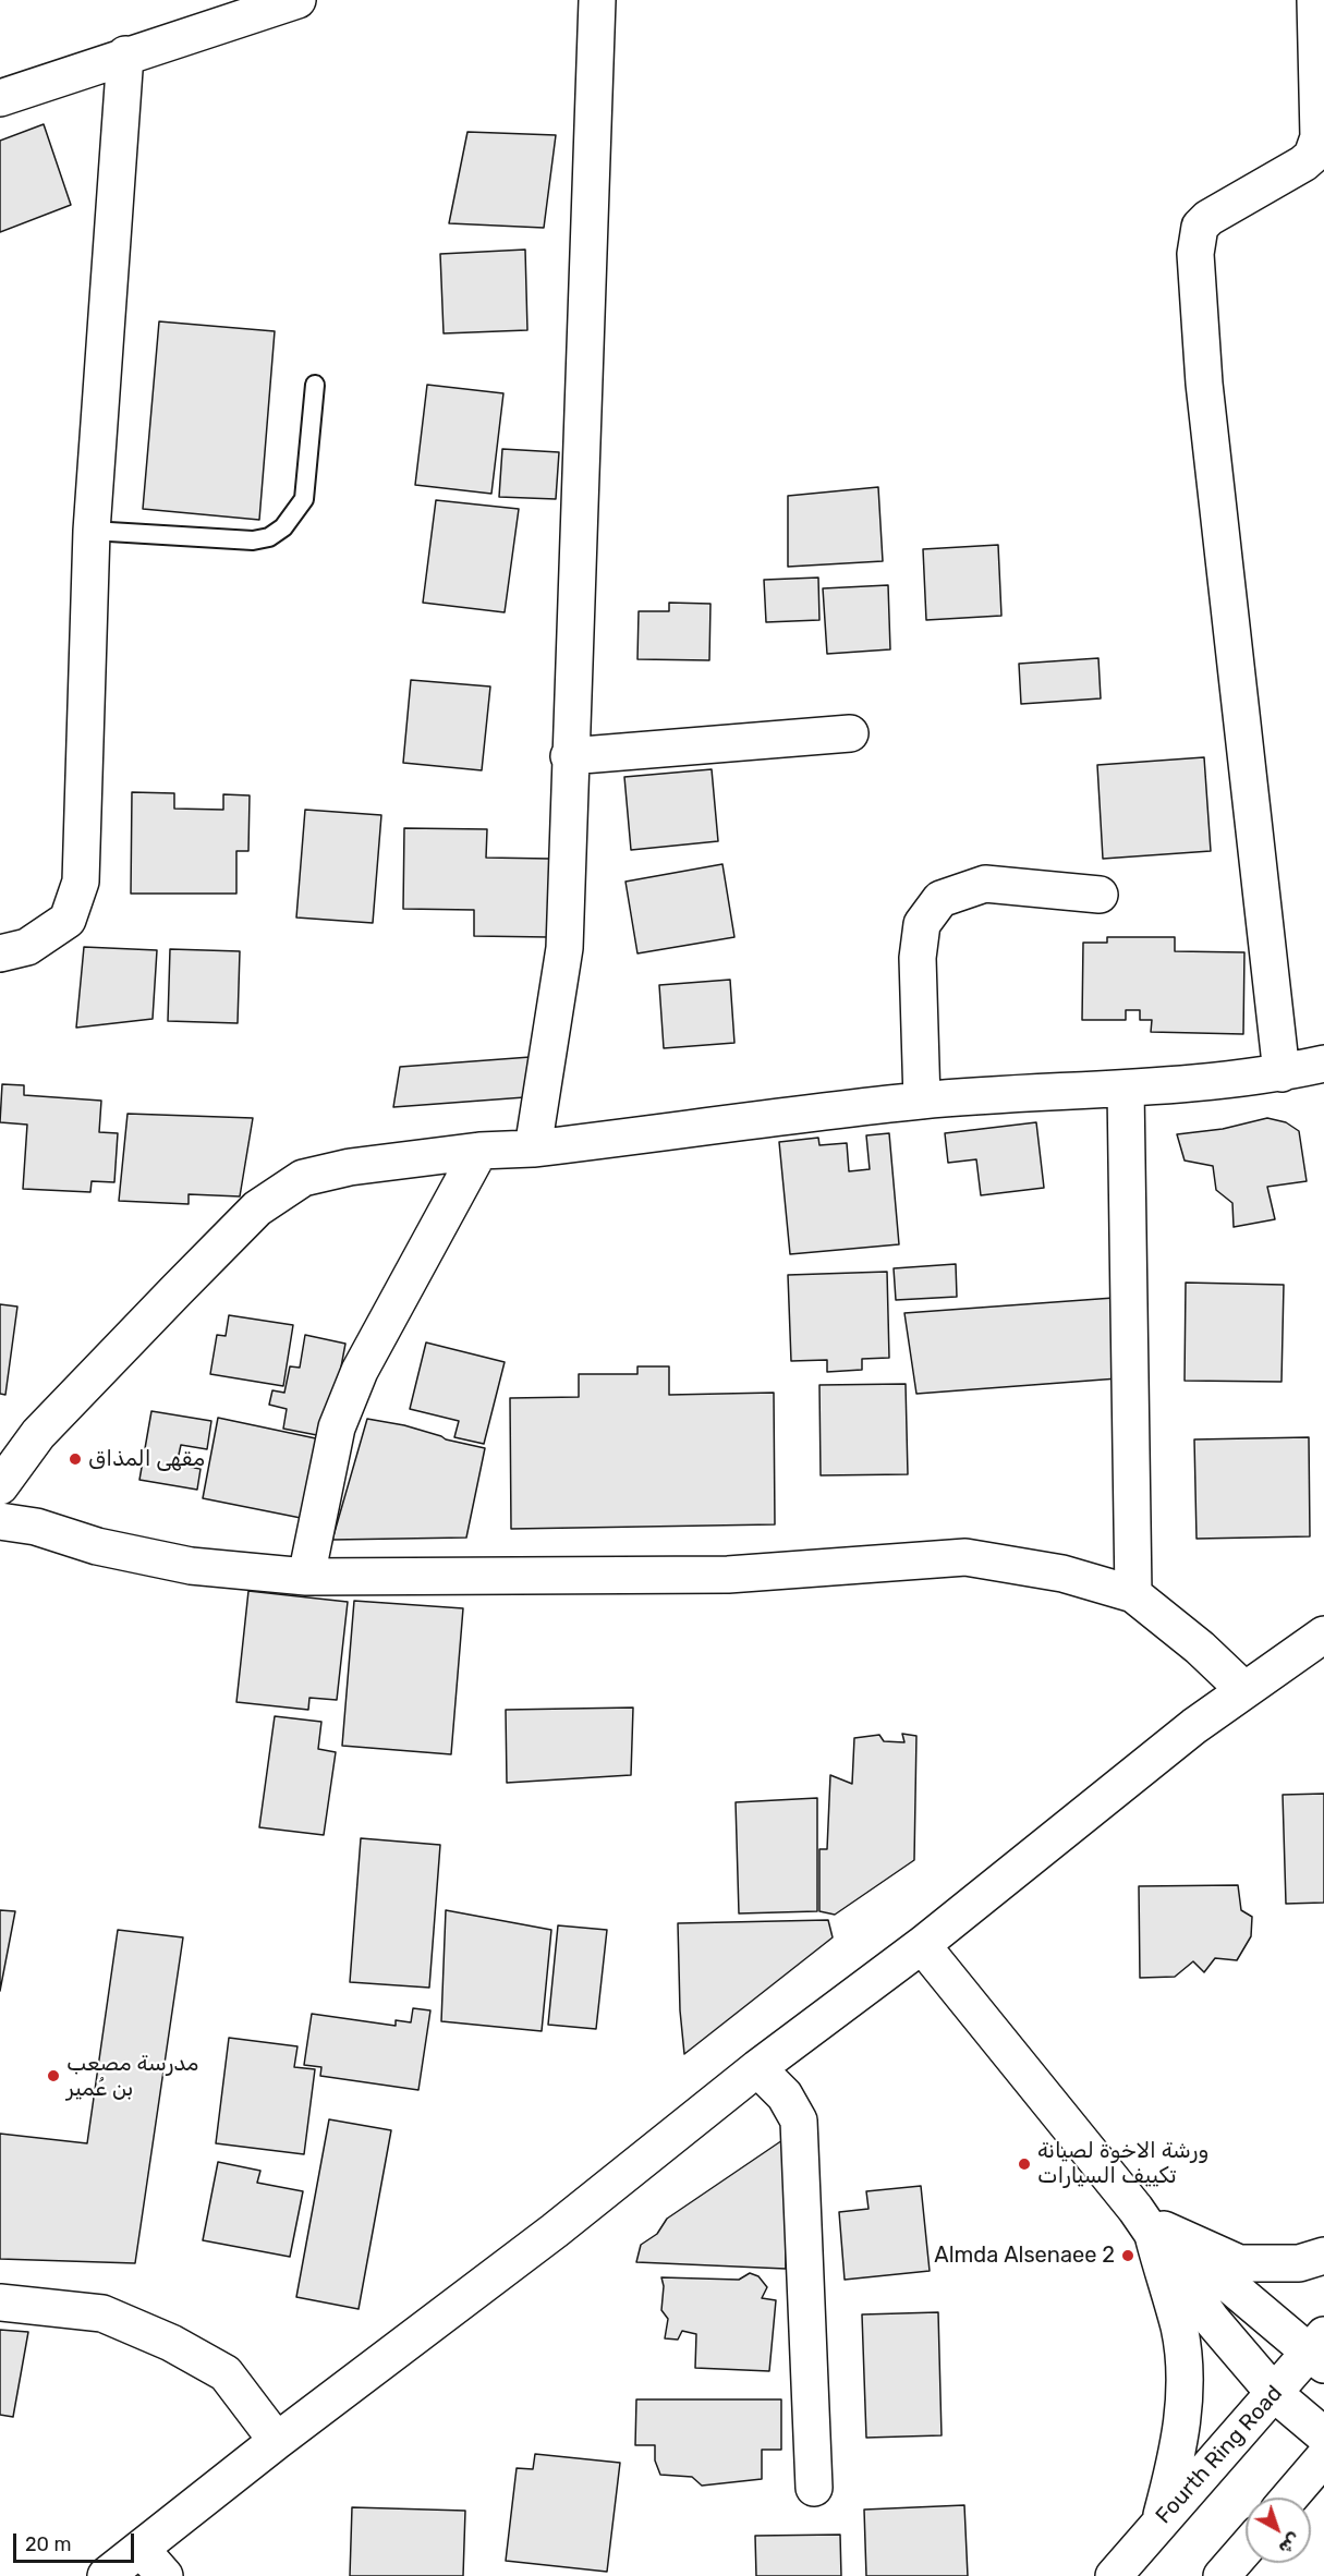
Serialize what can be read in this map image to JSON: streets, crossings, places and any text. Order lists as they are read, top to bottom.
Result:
{
  "streets": {
    "street": ["Fourth Ring Road"]
  },
  "places": [
    "مقهى المذاق",
    "مدرسة مصعب بن عُمير",
    "ورشة الاخوة لصيانة تكييف السيارات",
    "Almda Alsenaee 2"
  ],
  "scale_bar": "20 m",
  "north": "bottom right"
}
